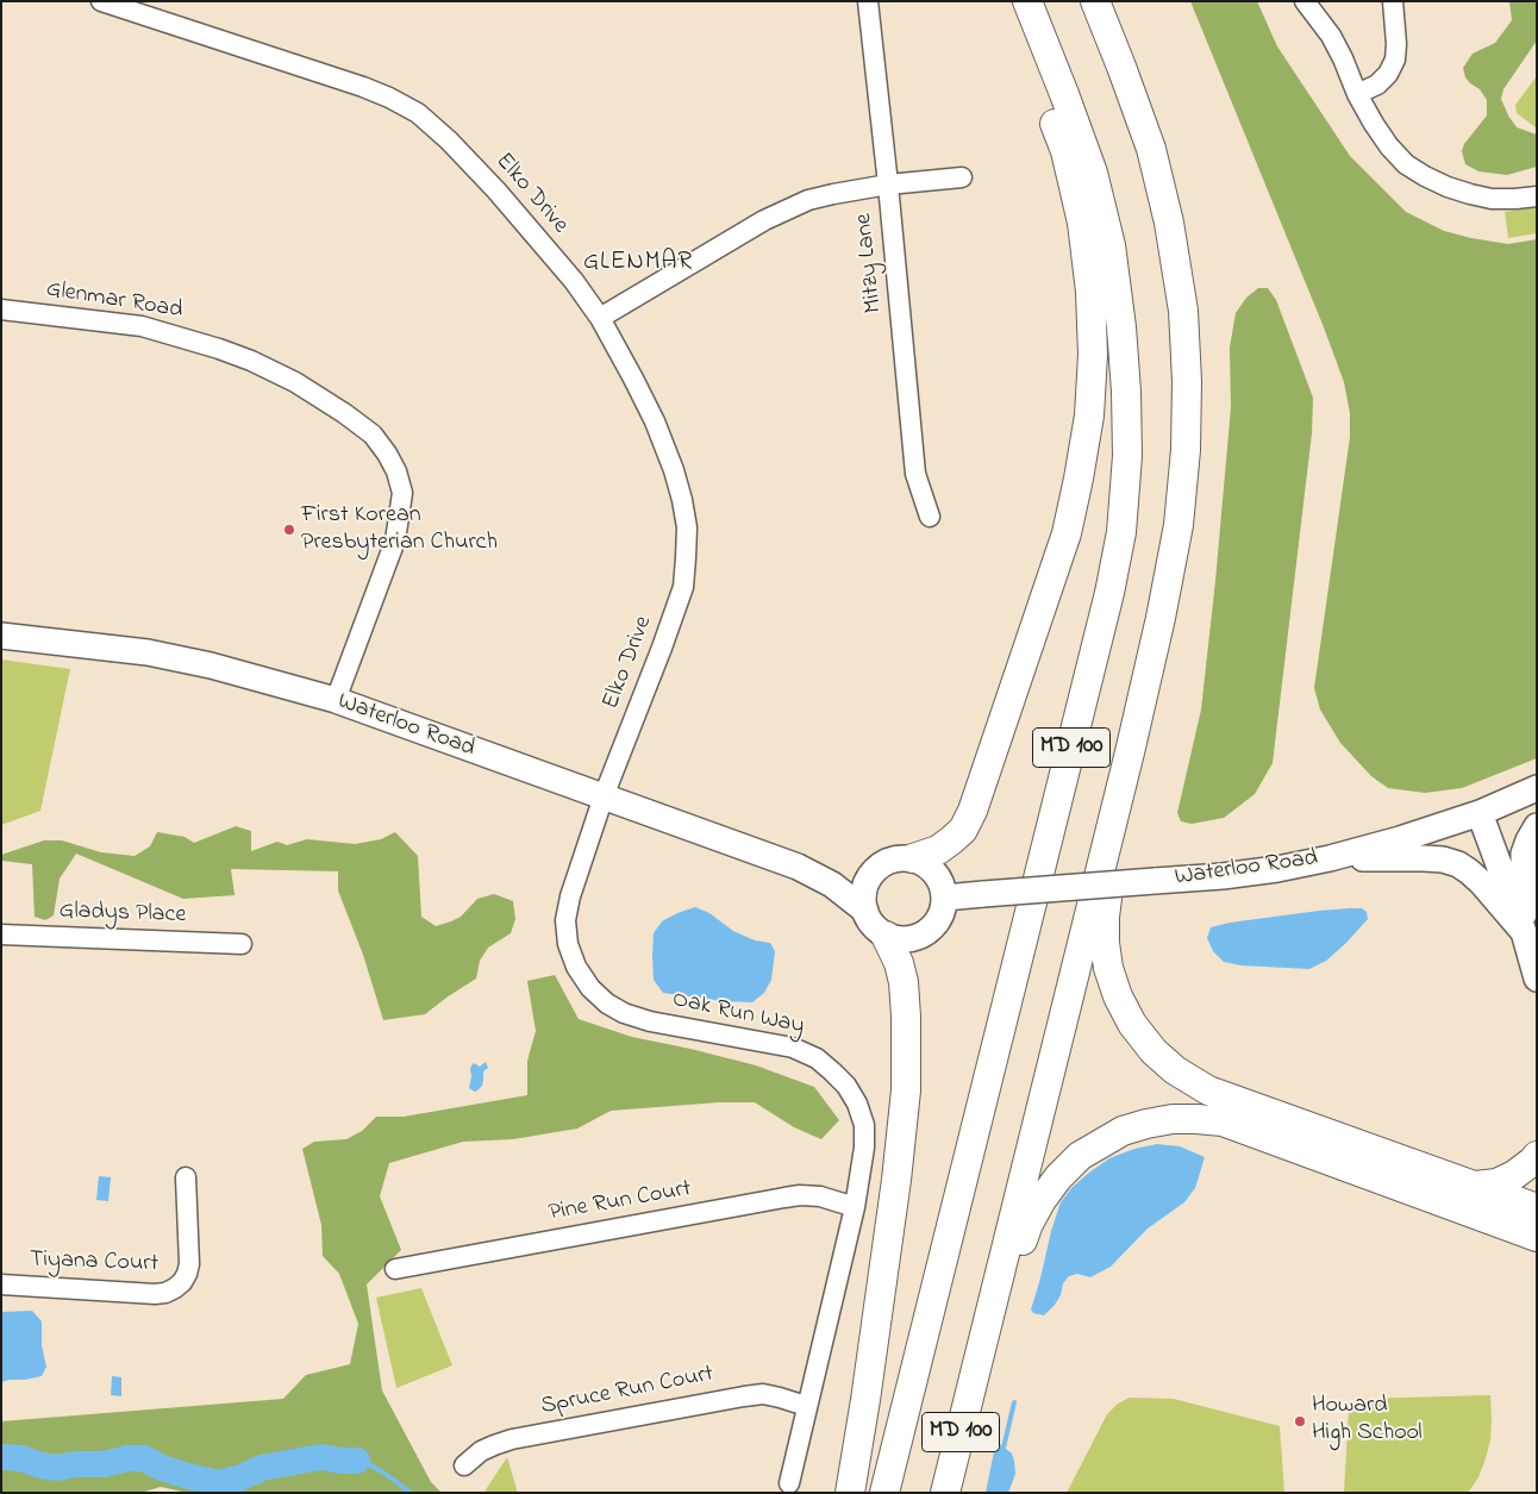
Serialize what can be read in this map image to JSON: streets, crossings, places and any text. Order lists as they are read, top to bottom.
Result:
{
  "streets": {
    "highway": ["MD 100"],
    "main road": ["Waterloo Road"],
    "street": [
      "Elko Drive",
      "Mitzy Lane",
      "Glenmar Road",
      "Gladys Place",
      "Oak Run Way",
      "Pine Run Court",
      "Tiyana Court",
      "Spruce Run Court"
    ]
  },
  "crossings": [
    ["Elko Drive", "Waterloo Road"],
    ["Elko Drive", "Oak Run Way"],
    ["Glenmar Road", "Waterloo Road"],
    ["Waterloo Road", "Oak Run Way"],
    ["Oak Run Way", "Pine Run Court"],
    ["Oak Run Way", "Spruce Run Court"]
  ],
  "districts": ["GLENMAR"],
  "places": ["First Korean Presbyterian Church", "Howard High School"]
}
